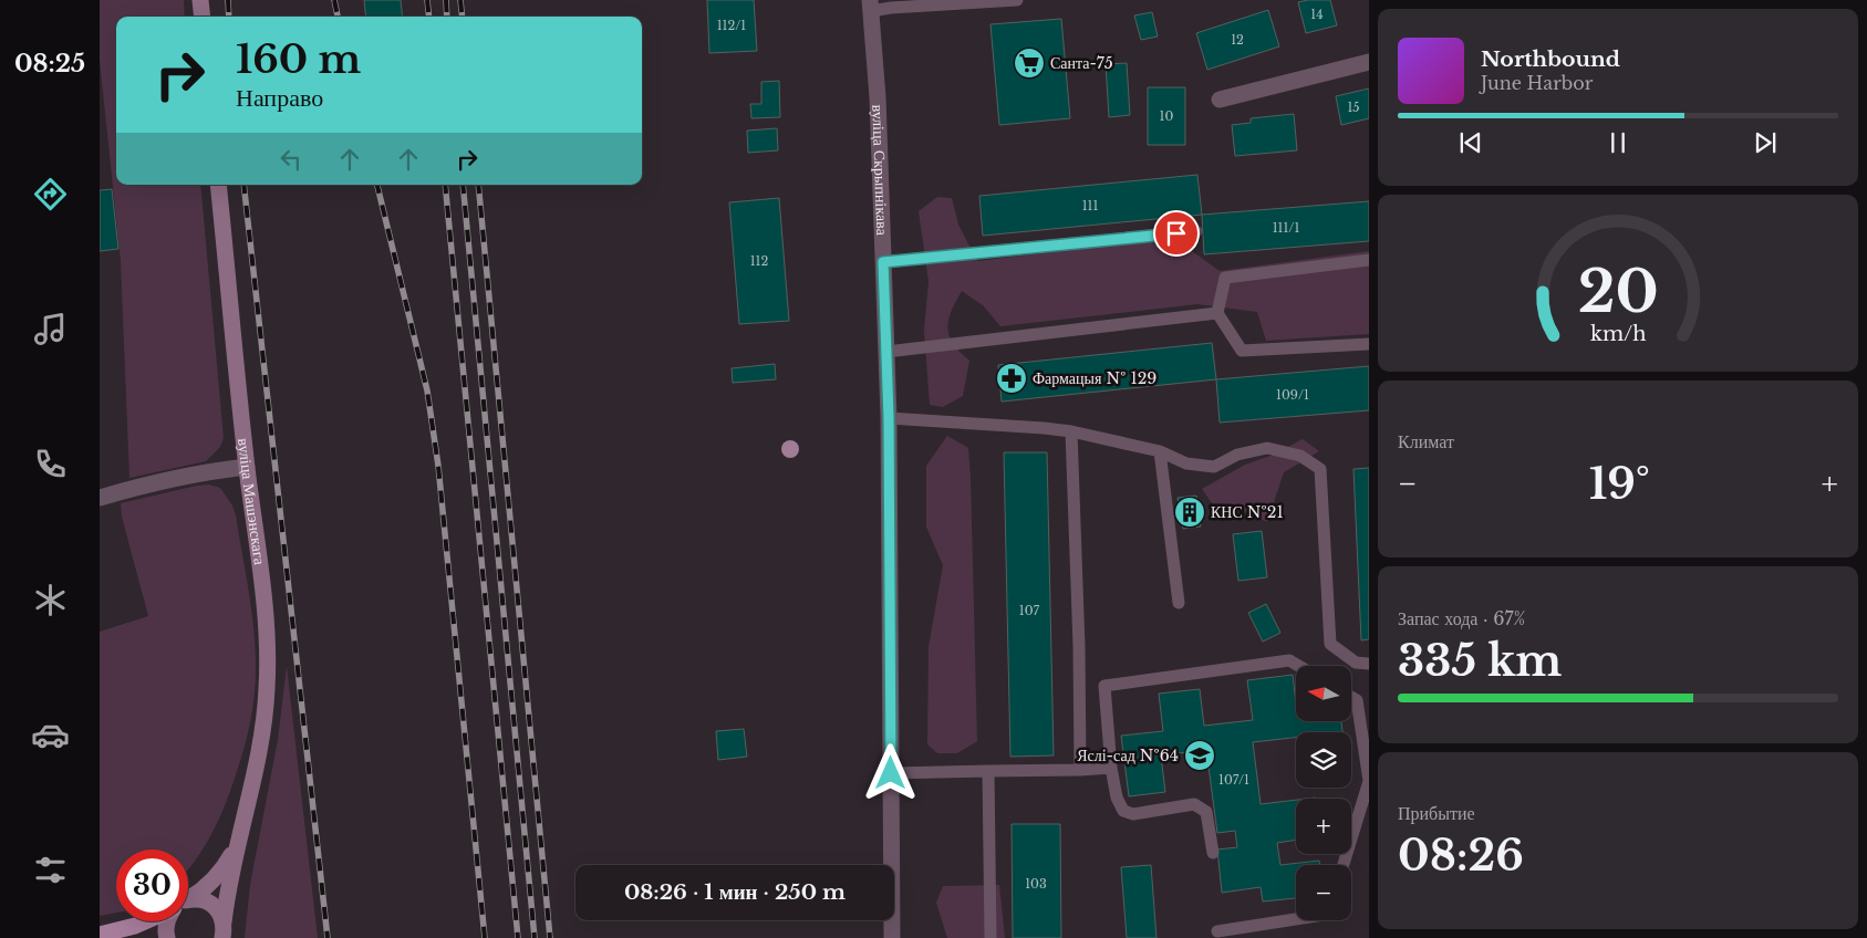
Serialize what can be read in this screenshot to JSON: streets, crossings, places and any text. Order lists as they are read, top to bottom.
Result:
{
  "streets": {
    "main road": ["вуліца Машэнскага"],
    "street": ["вуліца Скрыпнікава"]
  },
  "places": {
    "supermarket": ["Санта-75"],
    "pharmacy": ["Фармацыя № 129"],
    "building": ["КНС №21"],
    "school or university": ["Яслі-сад №64"]
  },
  "house_numbers": [
    "14",
    "112/1",
    "12",
    "15",
    "10",
    "111",
    "111/1",
    "112",
    "109/1",
    "107",
    "107/1",
    "103"
  ],
  "north": "left",
  "page": {
    "tabs": "08:25",
    "turn": ["160 m", "Направо"],
    "song": ["Northbound", "June Harbor"],
    "tile": [
      "Климат",
      ["Запас хода · 67%", "335 km"],
      ["Прибытие", "08:26"]
    ],
    "heat": ["−", "19°", "+"],
    "map_buttons": ["+", "−"],
    "limit": "30",
    "trip": "08:26 · 1 мин · 250 m",
    "gauge": ["20", "km/h"]
  }
}
